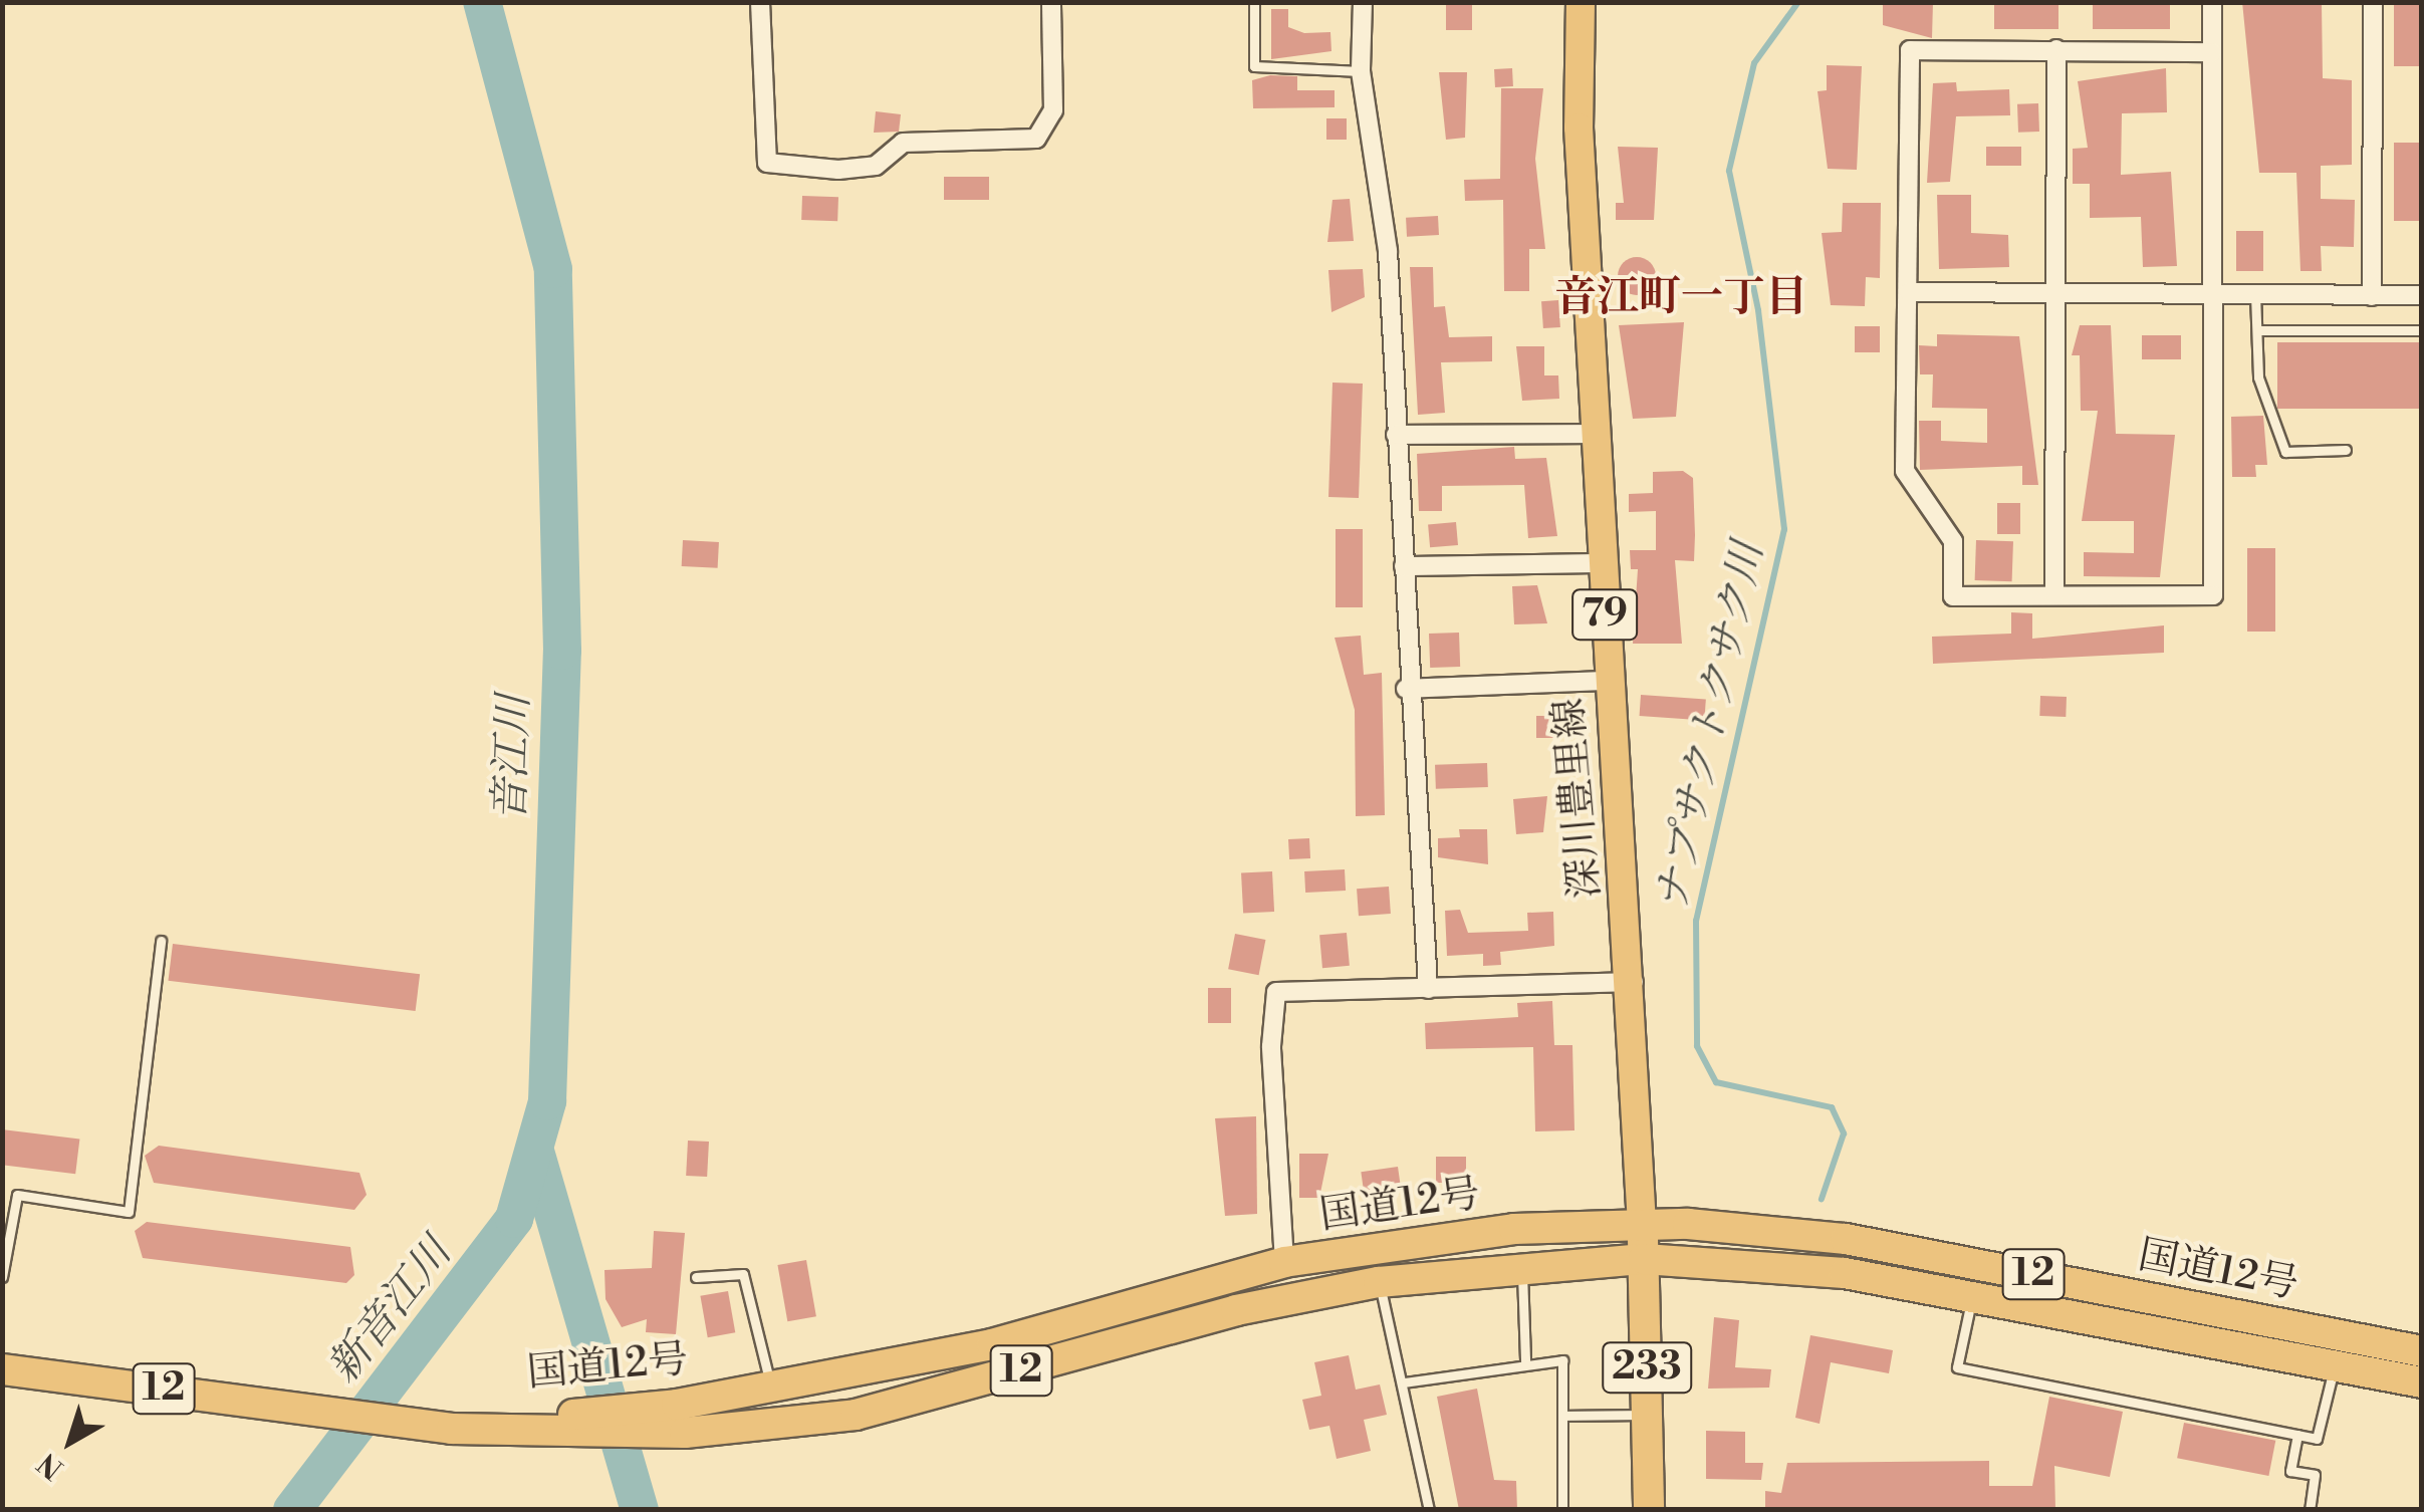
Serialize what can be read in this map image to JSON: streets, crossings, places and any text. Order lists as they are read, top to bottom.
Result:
{
  "streets": {
    "highway": ["国道12号", "12", "233"],
    "main road": ["79", "深川豊里線"]
  },
  "crossings": [
    ["深川豊里線", "国道12号"],
    ["深川豊里線", "233"],
    ["国道12号", "233"]
  ],
  "districts": ["音江町一丁目"],
  "water": ["ナプサクトクサク川", "音江川", "新音江川"],
  "north": "bottom left"
}
